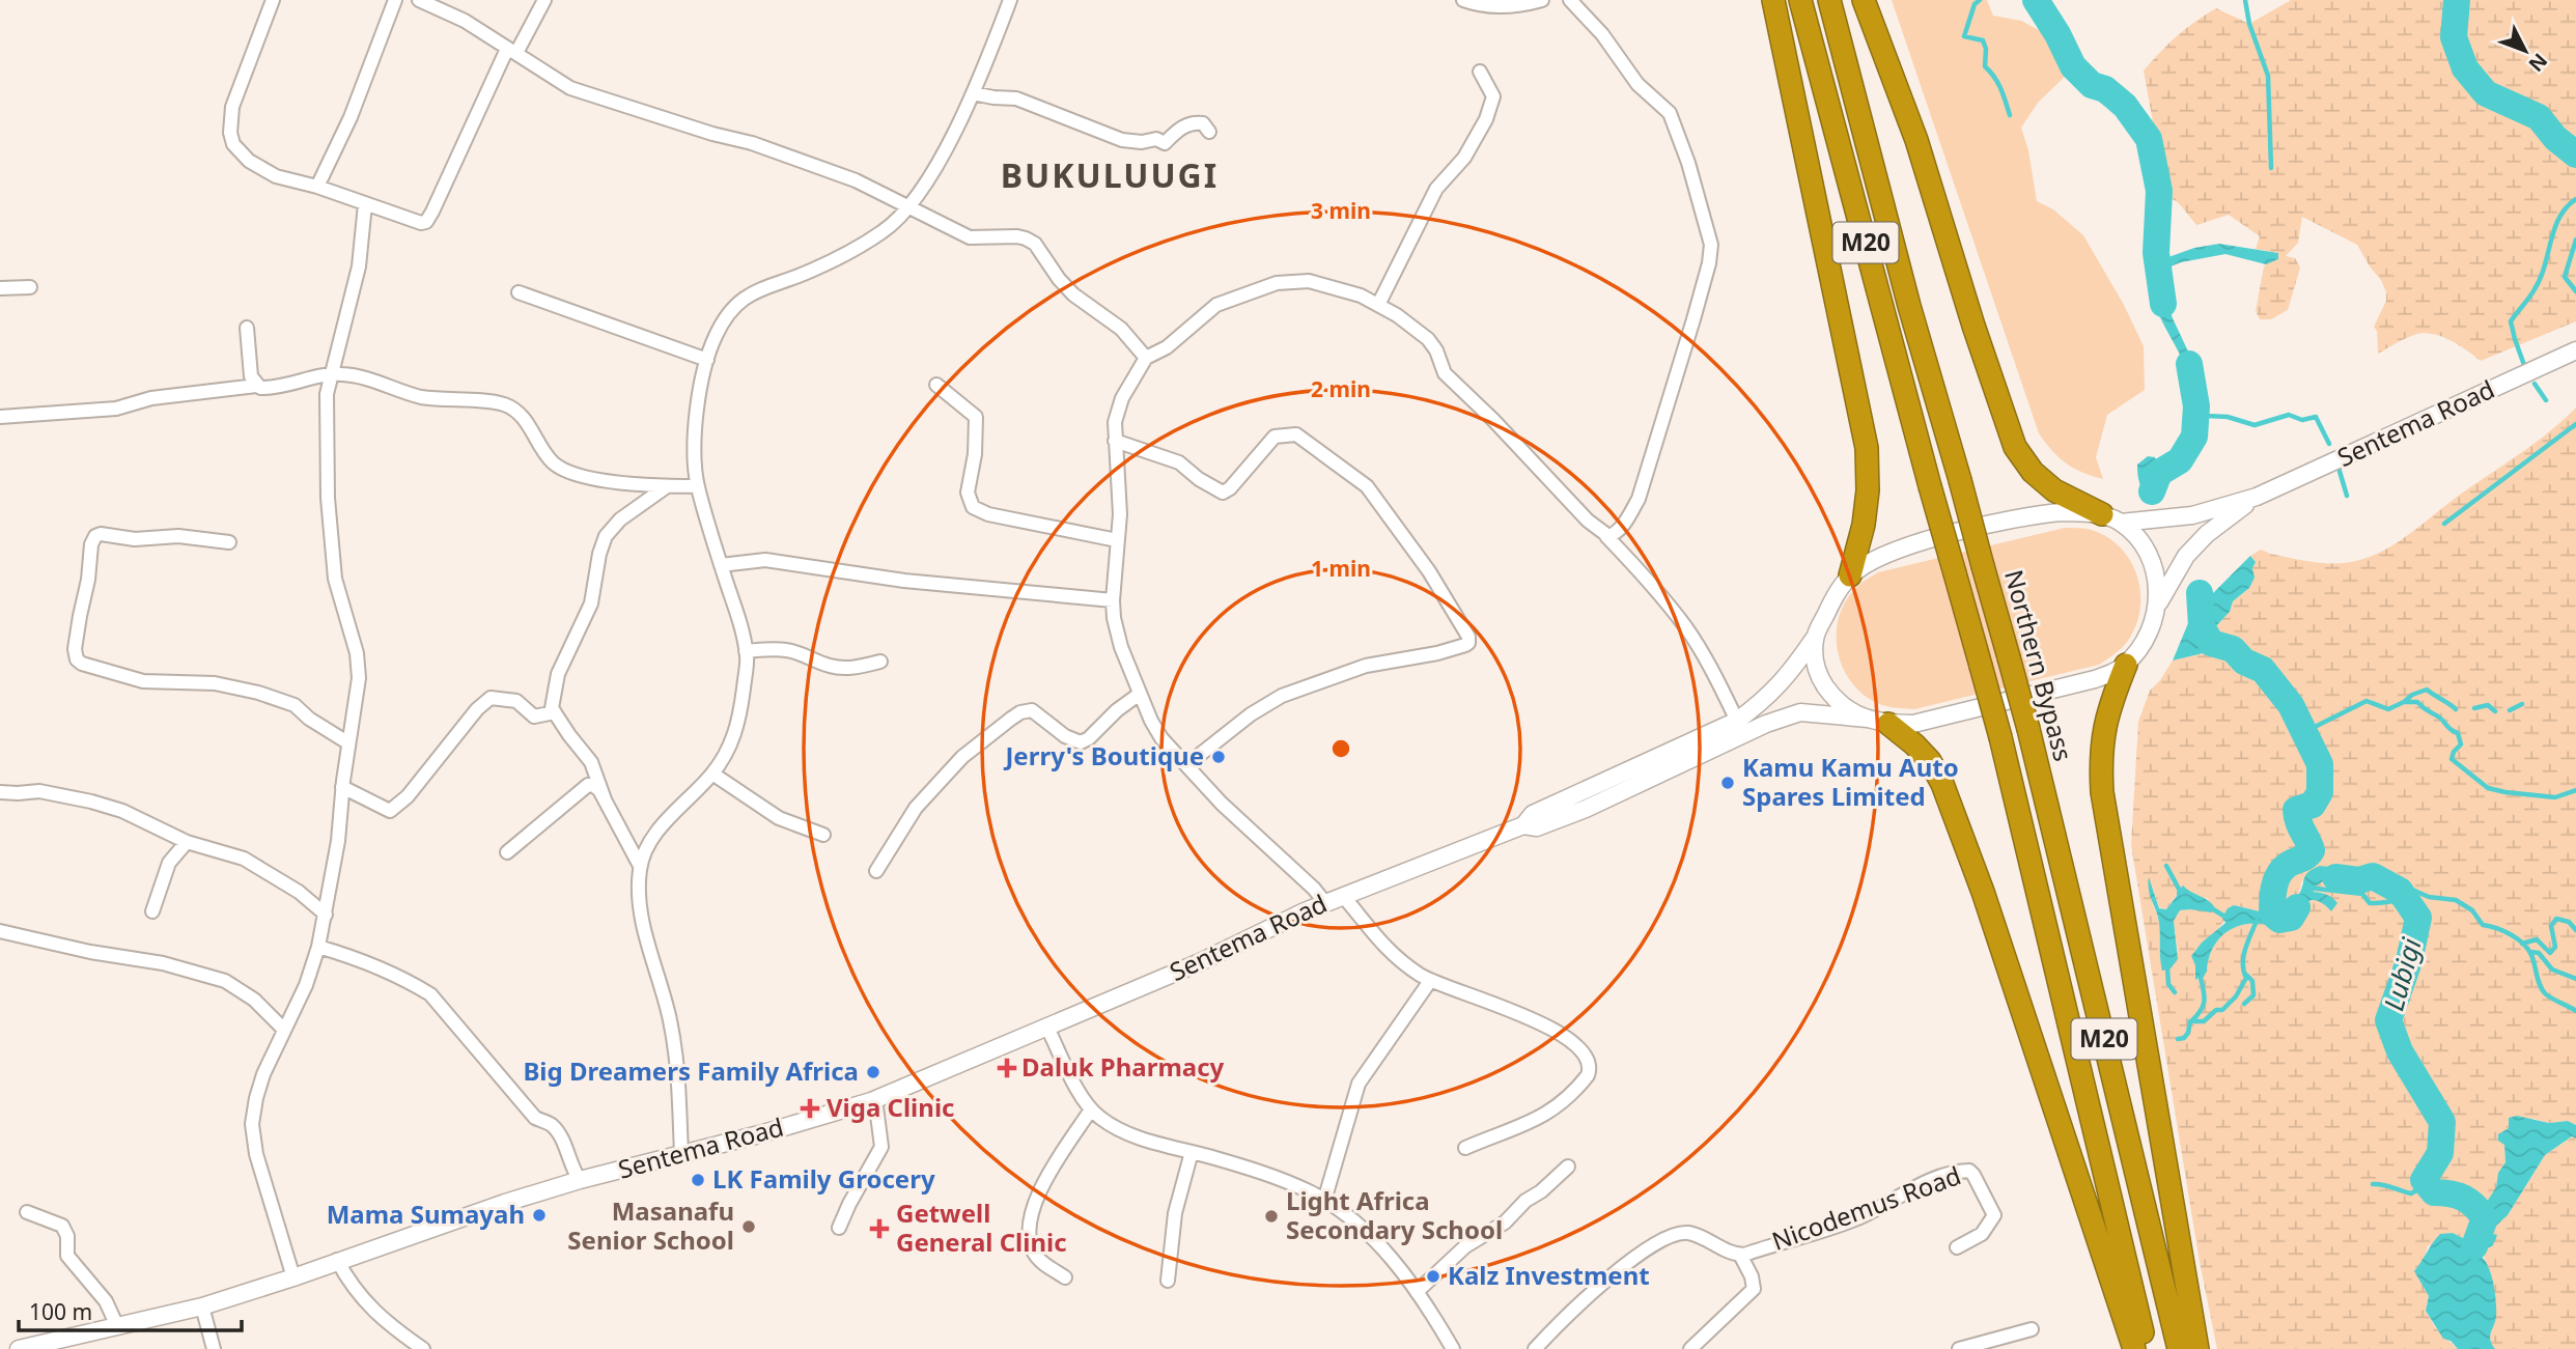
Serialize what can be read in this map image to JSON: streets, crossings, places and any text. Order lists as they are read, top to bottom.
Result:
{
  "streets": {
    "highway": ["M20", "Northern Bypass"],
    "main road": ["Sentema Road"],
    "street": ["Nicodemus Road"]
  },
  "districts": ["BUKULUUGI"],
  "water": ["Lubigi"],
  "places": {
    "other": [
      "Jerry's Boutique",
      "Kamu Kamu Auto Spares Limited",
      "Big Dreamers Family Africa",
      "LK Family Grocery",
      "Mama Sumayah",
      "Light Africa Secondary School",
      "Masanafu Senior School",
      "Kalz Investment"
    ],
    "health": ["Daluk Pharmacy", "Viga Clinic", "Getwell General Clinic"]
  },
  "scale_bar": "100 m",
  "north": "bottom right",
  "rings": ["3 min", "2 min", "1 min"]
}
